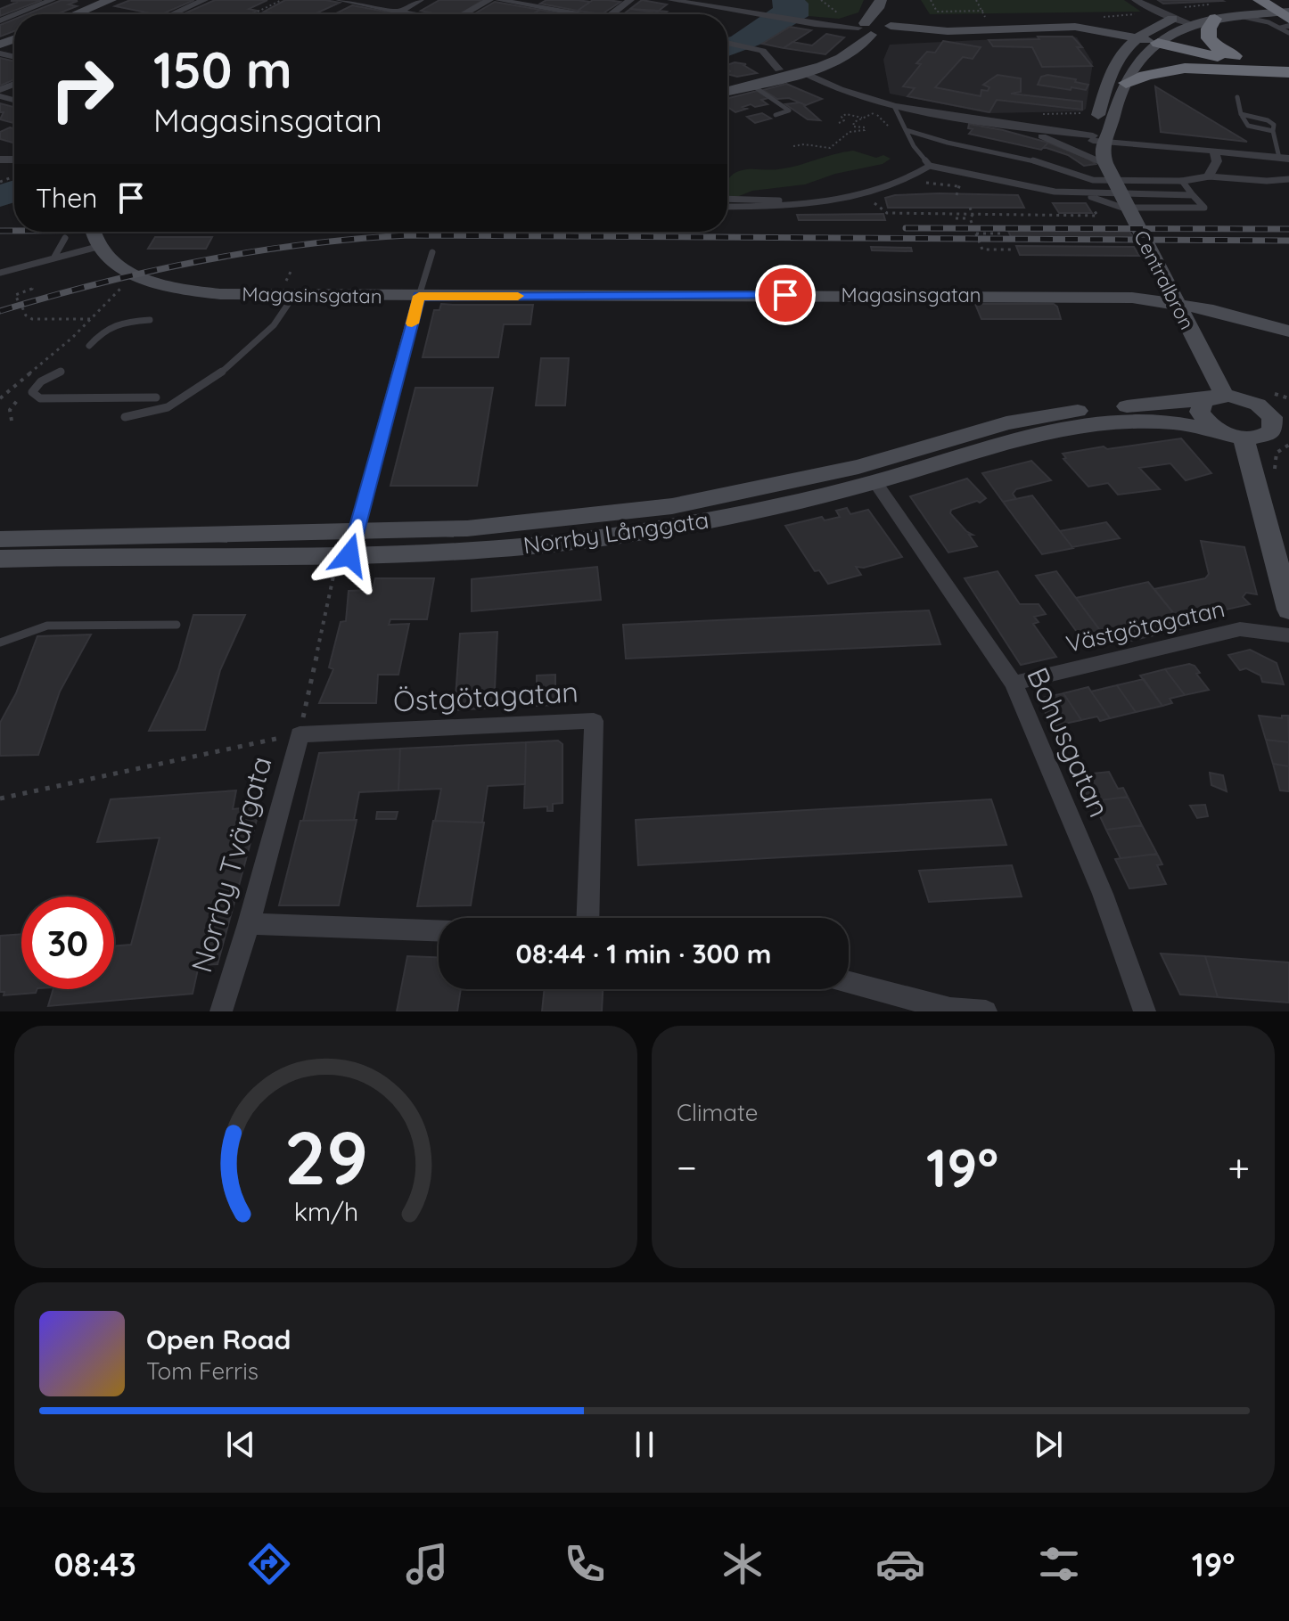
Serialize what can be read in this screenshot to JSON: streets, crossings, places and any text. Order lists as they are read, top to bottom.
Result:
{
  "streets": {
    "main road": ["Centralbron", "Magasinsgatan", "Norrby Långgata"],
    "street": [
      "Västgötagatan",
      "Östgötagatan",
      "Bohusgatan",
      "Norrby Tvärgata"
    ]
  },
  "crossings": [
    ["Centralbron", "Norrby Långgata"],
    ["Norrby Långgata", "Bohusgatan"],
    ["Västgötagatan", "Bohusgatan"],
    ["Östgötagatan", "Norrby Tvärgata"]
  ],
  "page": {
    "turn": ["150 m", "Magasinsgatan"],
    "then": "Then",
    "limit": "30",
    "trip": "08:44 · 1 min · 300 m",
    "tile": "Climate",
    "heat": ["−", "19°", "+"],
    "song": ["Open Road", "Tom Ferris"],
    "tabs": ["08:43", "19°"],
    "gauge": ["29", "km/h"]
  }
}
